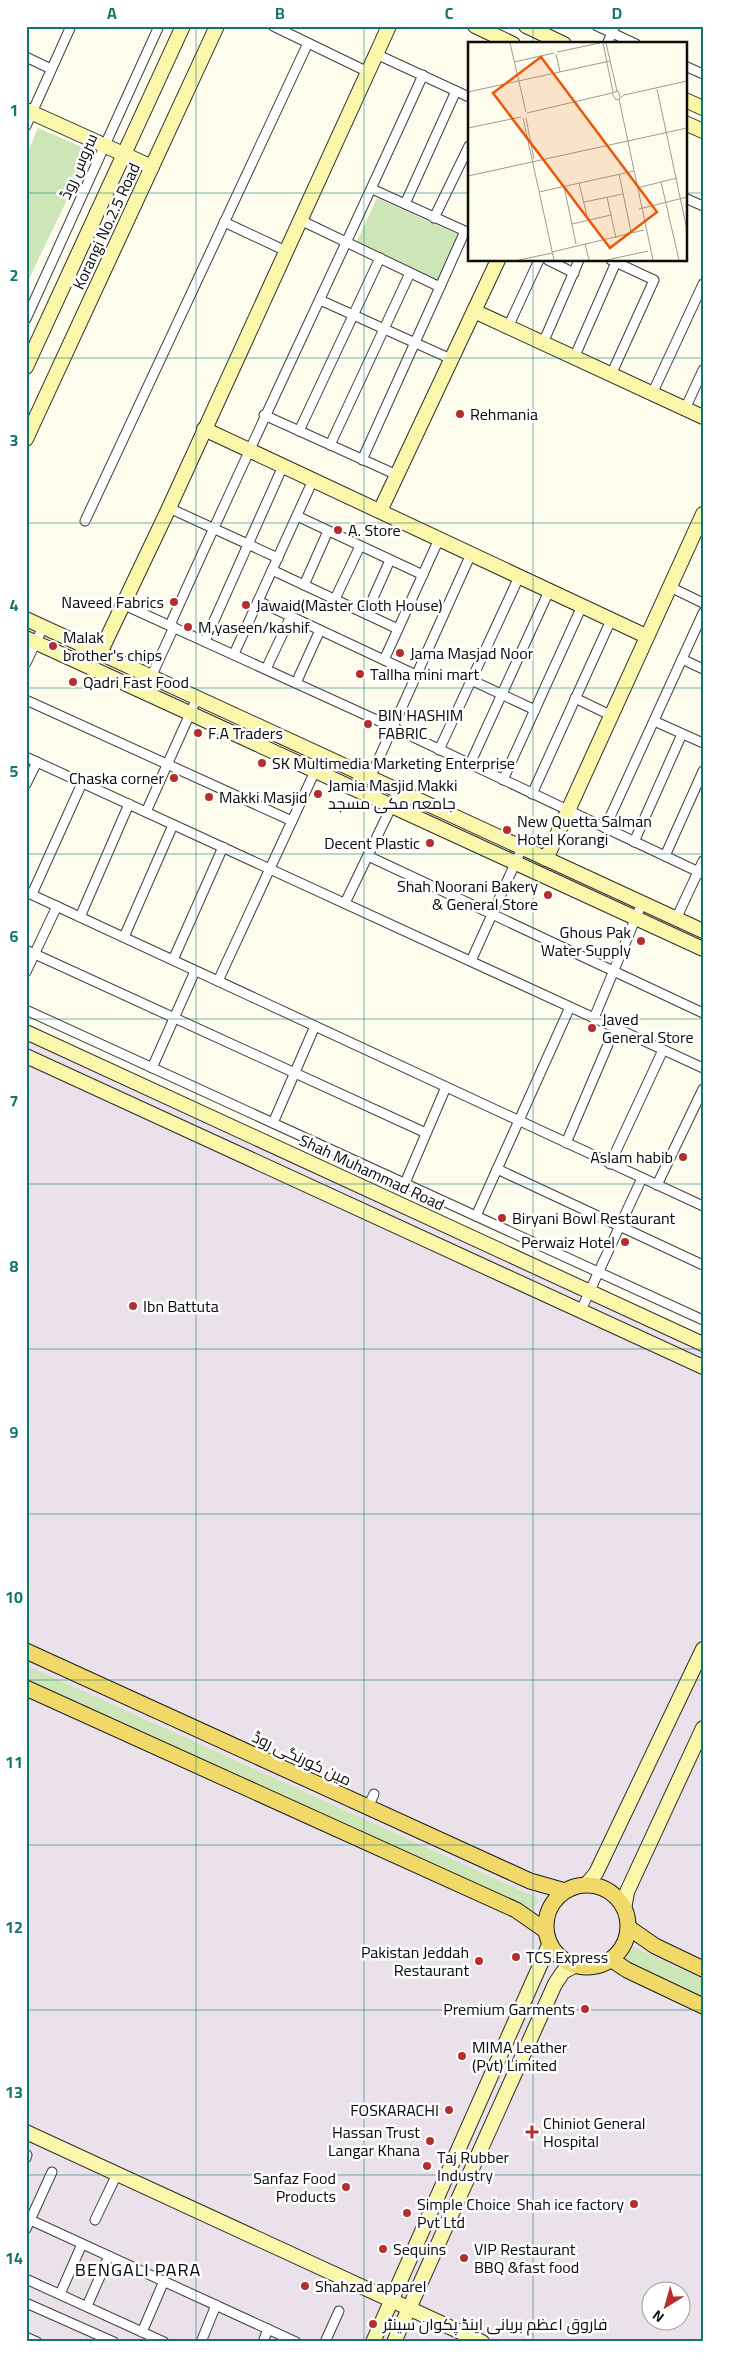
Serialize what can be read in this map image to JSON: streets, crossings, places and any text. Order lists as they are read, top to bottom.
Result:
{
  "streets": {
    "main road": ["مین کورنگی روڈ"],
    "street": ["سروس روڈ", "Korangi No.2.5 Road", "Shah Muhammad Road"]
  },
  "districts": ["BENGALI PARA"],
  "places": {
    "other": [
      "Rehmania",
      "A. Store",
      "Naveed Fabrics",
      "Jawaid(Master Cloth House)",
      "M,yaseen/kashif",
      "Malak brother's chips",
      "Jama Masjad Noor",
      "Tallha mini mart",
      "Qadri Fast Food",
      "BIN HASHIM FABRIC",
      "F.A Traders",
      "SK Multimedia Marketing Enterprise",
      "Chaska corner",
      "Jamia Masjid Makki جامعہ مکی مسجد",
      "Makki Masjid",
      "New Quetta Salman Hotel Korangi",
      "Decent Plastic",
      "Shah Noorani Bakery & General Store",
      "Ghous Pak Water Supply",
      "Javed General Store",
      "Aslam habib",
      "Biryani Bowl Restaurant",
      "Perwaiz Hotel",
      "Ibn Battuta",
      "TCS Express",
      "Pakistan Jeddah Restaurant",
      "Premium Garments",
      "MIMA Leather (Pvt) Limited",
      "FOSKARACHI",
      "Hassan Trust Langar Khana",
      "Taj Rubber Industry",
      "Sanfaz Food Products",
      "Shah ice factory",
      "Simple Choice Pvt Ltd",
      "Sequins",
      "VIP Restaurant BBQ &fast food",
      "Shahzad apparel",
      "فاروق اعظم بریانی اینڈ پکوان سینٹر"
    ],
    "health": ["Chiniot General Hospital"]
  },
  "north": "bottom left",
  "grid": {
    "columns": [
      "A",
      "B",
      "C",
      "D"
    ],
    "rows": [
      "1",
      "2",
      "3",
      "4",
      "5",
      "6",
      "7",
      "8",
      "9",
      "10",
      "11",
      "12",
      "13",
      "14"
    ]
  }
}
